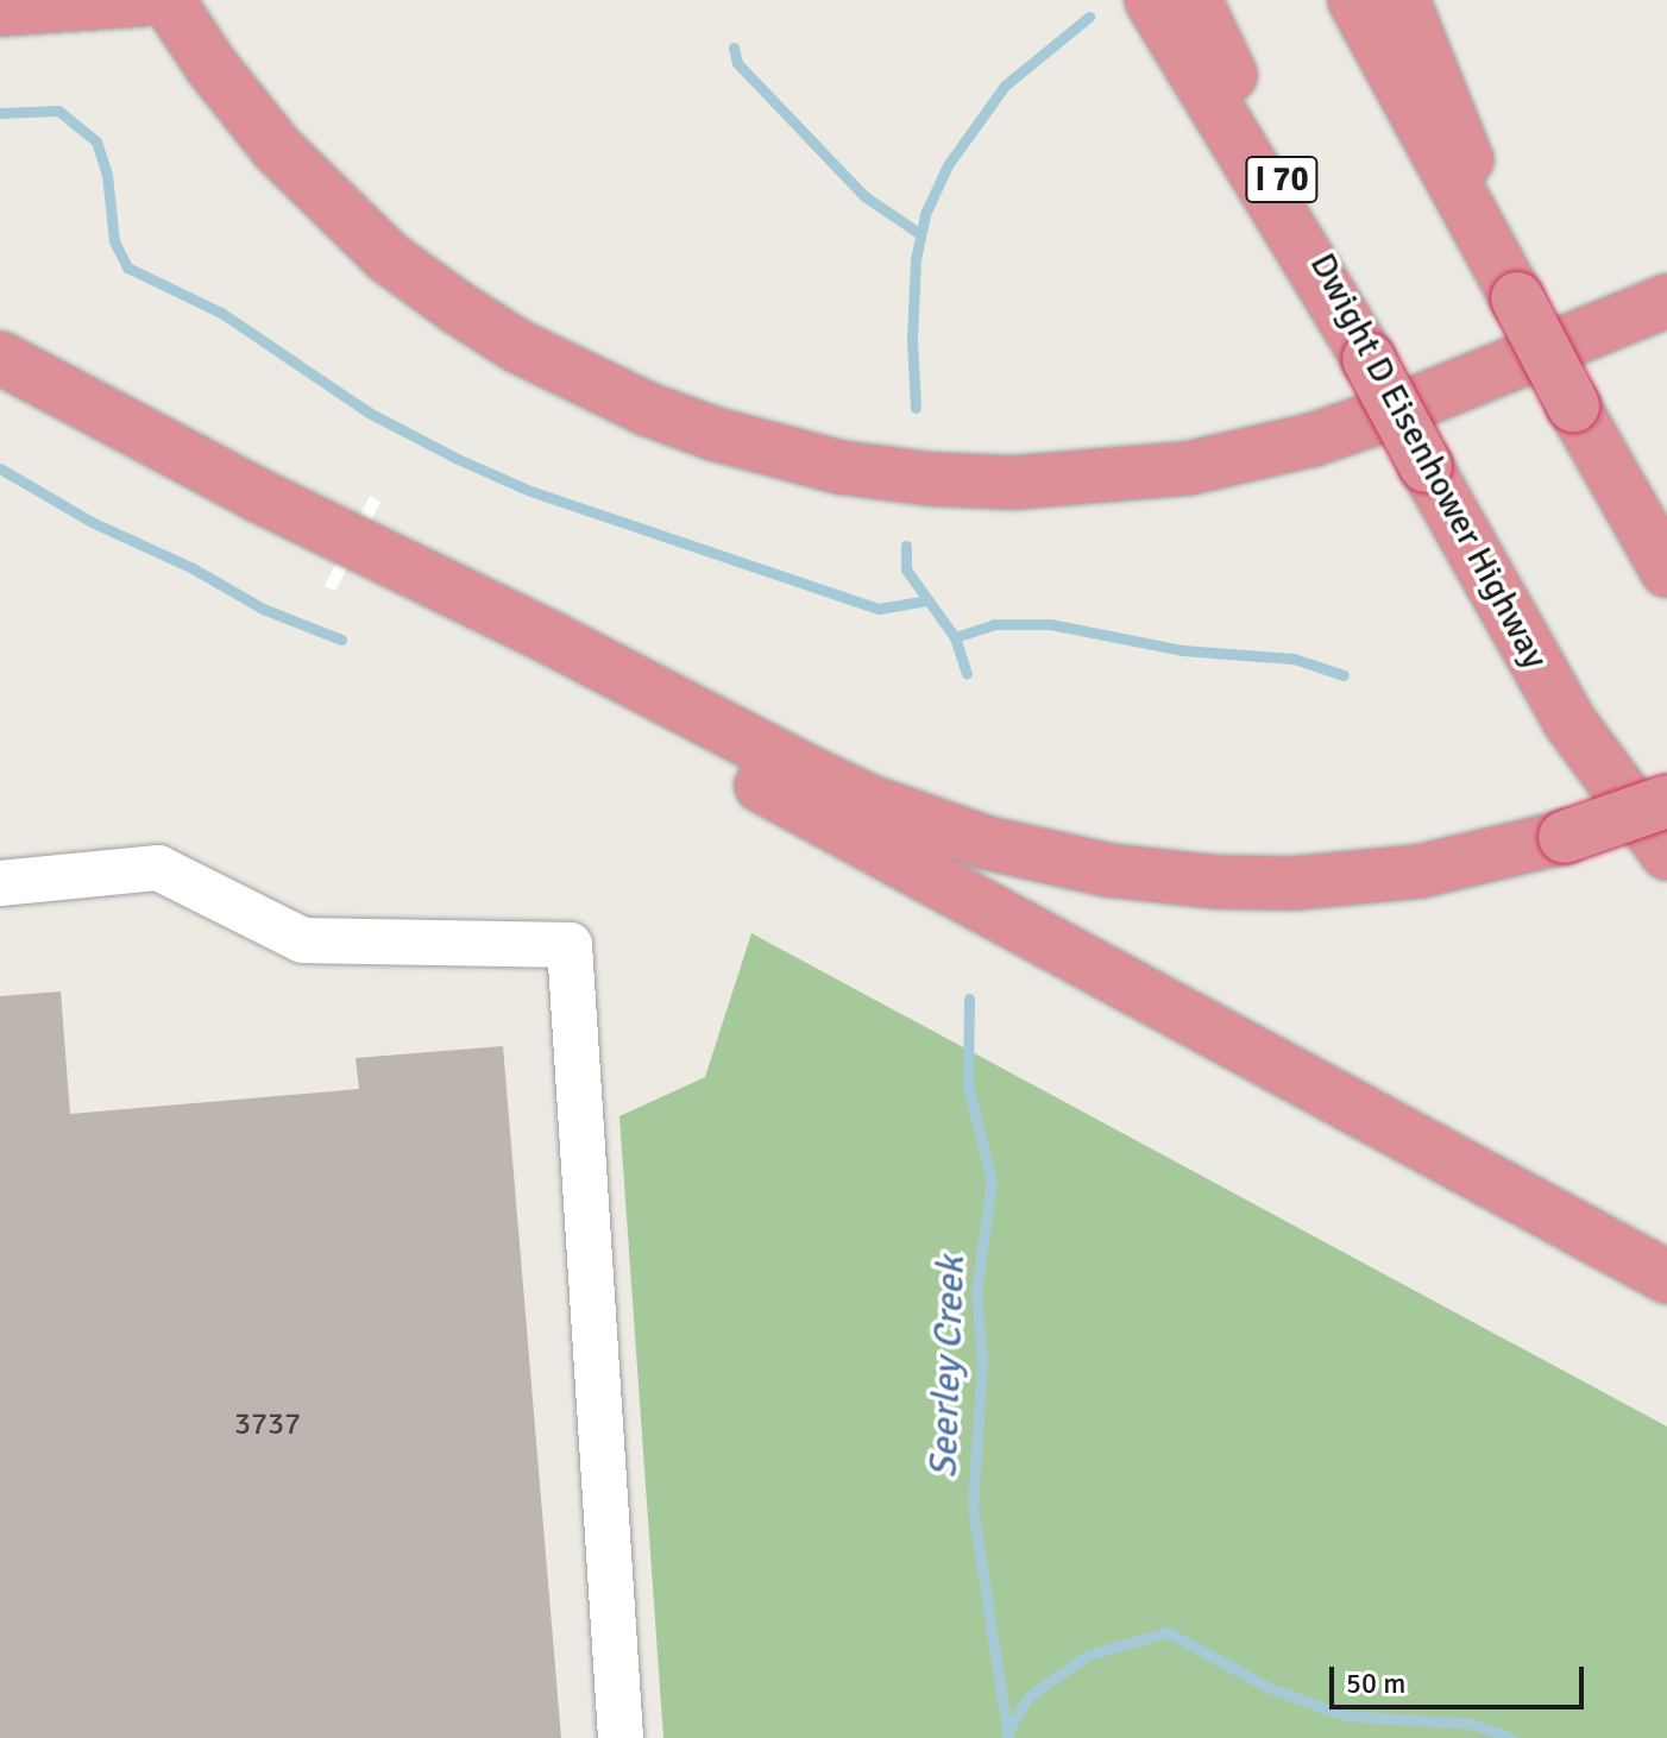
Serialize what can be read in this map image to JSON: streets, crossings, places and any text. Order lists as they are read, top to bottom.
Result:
{
  "streets": {
    "highway": ["I 70", "Dwight D Eisenhower Highway"]
  },
  "water": ["Seerley Creek"],
  "house_numbers": ["3737"],
  "scale_bar": "50 m"
}
